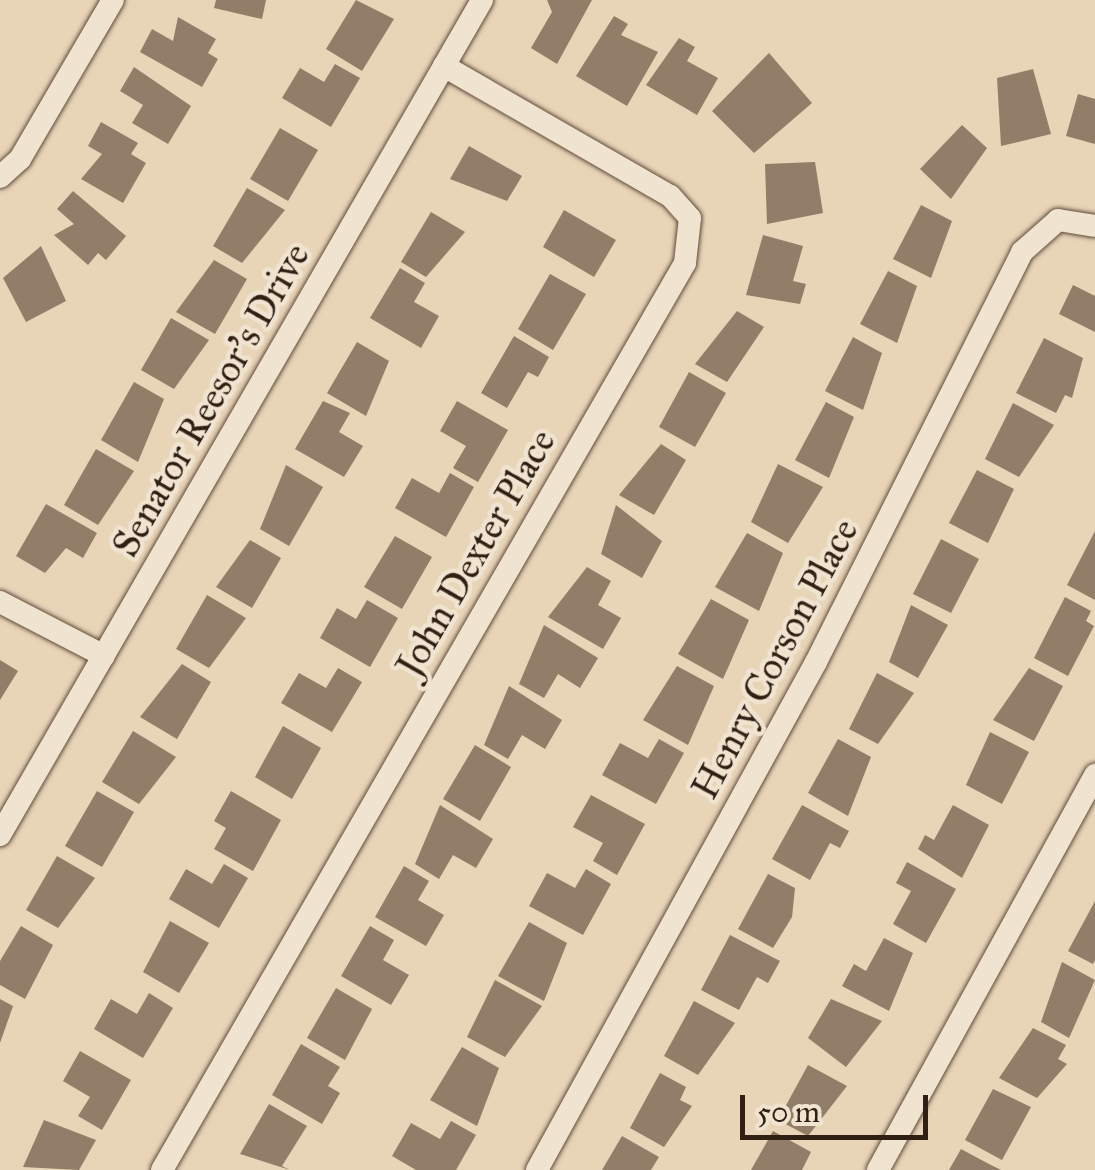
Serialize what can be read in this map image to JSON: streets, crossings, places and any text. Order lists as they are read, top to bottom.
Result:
{
  "streets": {
    "street": ["Senator Reesor's Drive", "John Dexter Place", "Henry Corson Place"]
  },
  "crossings": [
    ["Senator Reesor's Drive", "John Dexter Place"]
  ],
  "scale_bar": "50 m"
}
